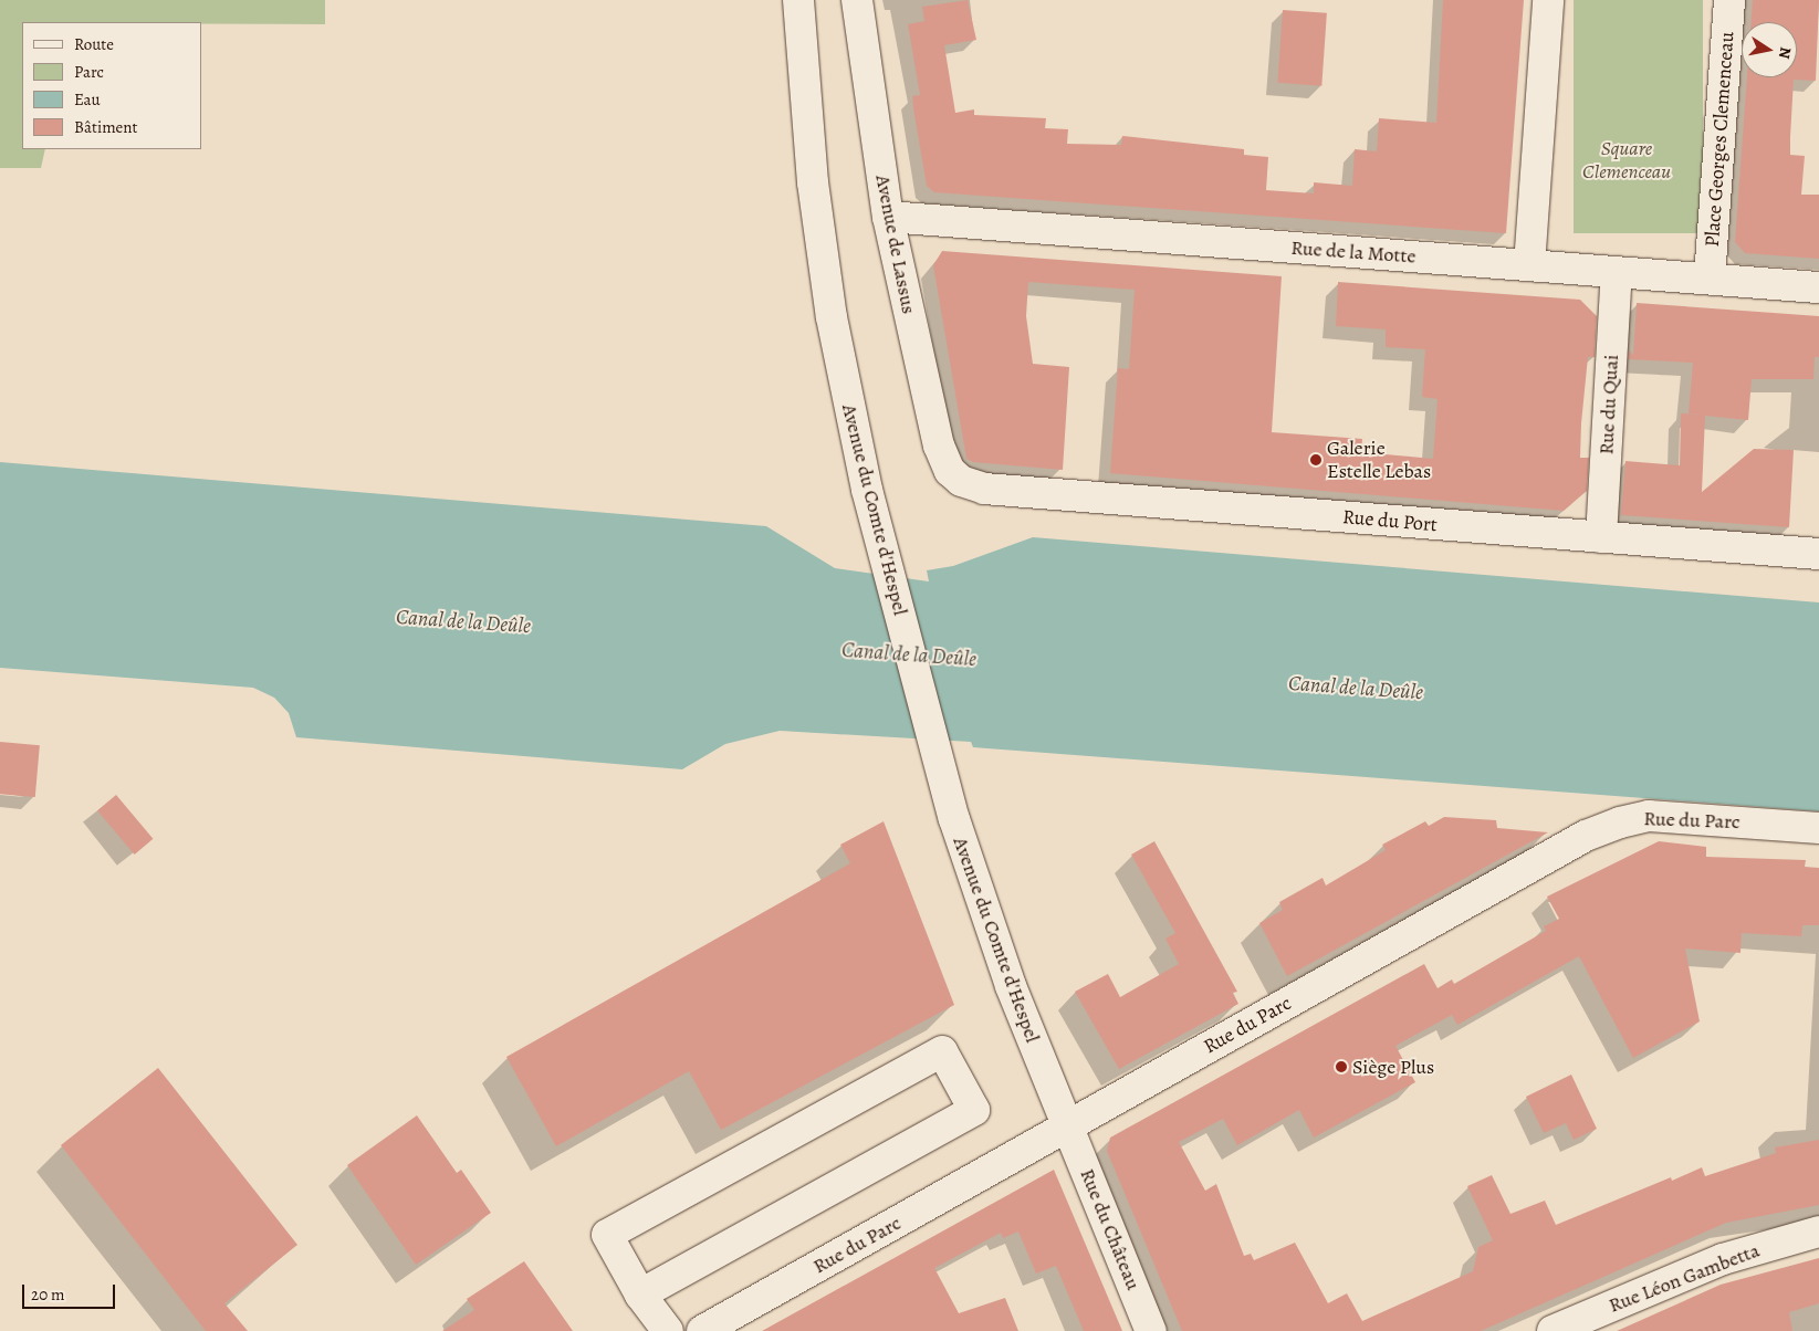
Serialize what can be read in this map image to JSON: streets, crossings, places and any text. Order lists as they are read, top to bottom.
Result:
{
  "streets": {
    "street": [
      "Place Georges Clemenceau",
      "Avenue de Lassus",
      "Rue de la Motte",
      "Rue du Quai",
      "Avenue du Comte d'Hespel",
      "Rue du Port",
      "Rue du Parc",
      "Rue du Château",
      "Rue Léon Gambetta"
    ]
  },
  "crossings": [
    ["Place Georges Clemenceau", "Rue de la Motte"],
    ["Avenue de Lassus", "Rue de la Motte"],
    ["Avenue de Lassus", "Rue du Port"],
    ["Rue de la Motte", "Rue du Quai"],
    ["Rue du Quai", "Rue du Port"],
    ["Avenue du Comte d'Hespel", "Rue du Parc"],
    ["Avenue du Comte d'Hespel", "Rue du Château"],
    ["Rue du Parc", "Rue du Château"]
  ],
  "water": ["Canal de la Deûle"],
  "parks": ["Square Clemenceau"],
  "places": ["Galerie Estelle Lebas", "Siège Plus"],
  "legend": [
    "Route",
    "Parc",
    "Eau",
    "Bâtiment"
  ],
  "scale_bar": "20 m",
  "north": "right"
}
